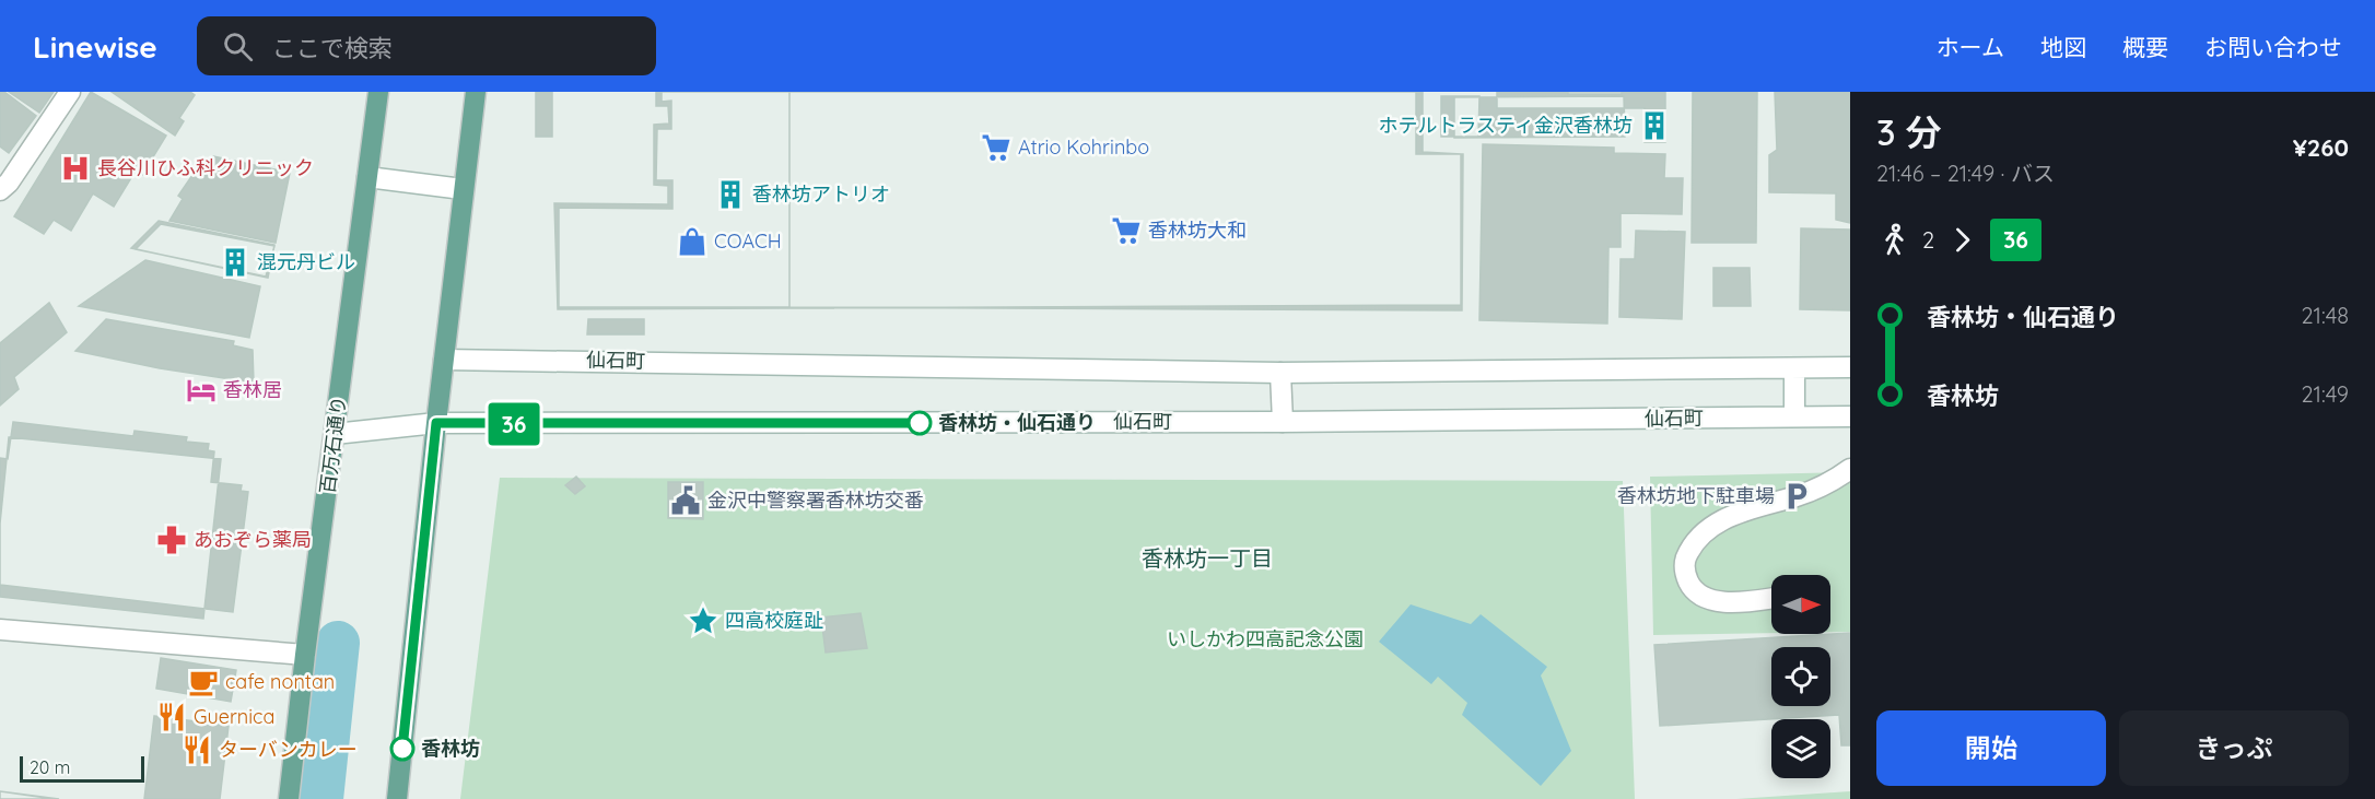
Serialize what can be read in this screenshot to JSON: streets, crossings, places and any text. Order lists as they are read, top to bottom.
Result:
{
  "streets": {
    "main road": ["百万石通り"],
    "street": ["仙石町"]
  },
  "crossings": [
    ["仙石町", "百万石通り"]
  ],
  "districts": ["香林坊一丁目"],
  "parks": ["いしかわ四高記念公園"],
  "places": {
    "building": ["ホテルトラスティ金沢香林坊", "香林坊アトリオ", "混元丹ビル"],
    "supermarket": ["Atrio Kohrinbo", "香林坊大和"],
    "hospital": ["長谷川ひふ科クリニック"],
    "shop": ["COACH"],
    "hotel": ["香林居"],
    "other": ["香林坊・仙石通り", "香林坊"],
    "parking": ["香林坊地下駐車場"],
    "public building": ["金沢中警察署香林坊交番"],
    "pharmacy": ["あおぞら薬局"],
    "place": ["四高校庭趾"],
    "cafe": ["cafe nontan"],
    "restaurant": ["Guernica", "ターバンカレー"]
  },
  "lines": ["bus line 36"],
  "scale_bar": "20 m",
  "north": "right",
  "page": {
    "header": "Linewise",
    "search": "ここで検索",
    "nav": [
      "ホーム",
      "地図",
      "概要",
      "お問い合わせ"
    ],
    "on_map": "36",
    "heading": ["3 分", "21:46 – 21:49 · バス", "¥260"],
    "legs": ["2", "36"],
    "list": [
      {
        "name": "香林坊・仙石通り",
        "value": "21:48"
      },
      {
        "name": "香林坊",
        "value": "21:49"
      }
    ],
    "buttons": ["開始", "きっぷ"],
    "scale": "20 m"
  }
}
